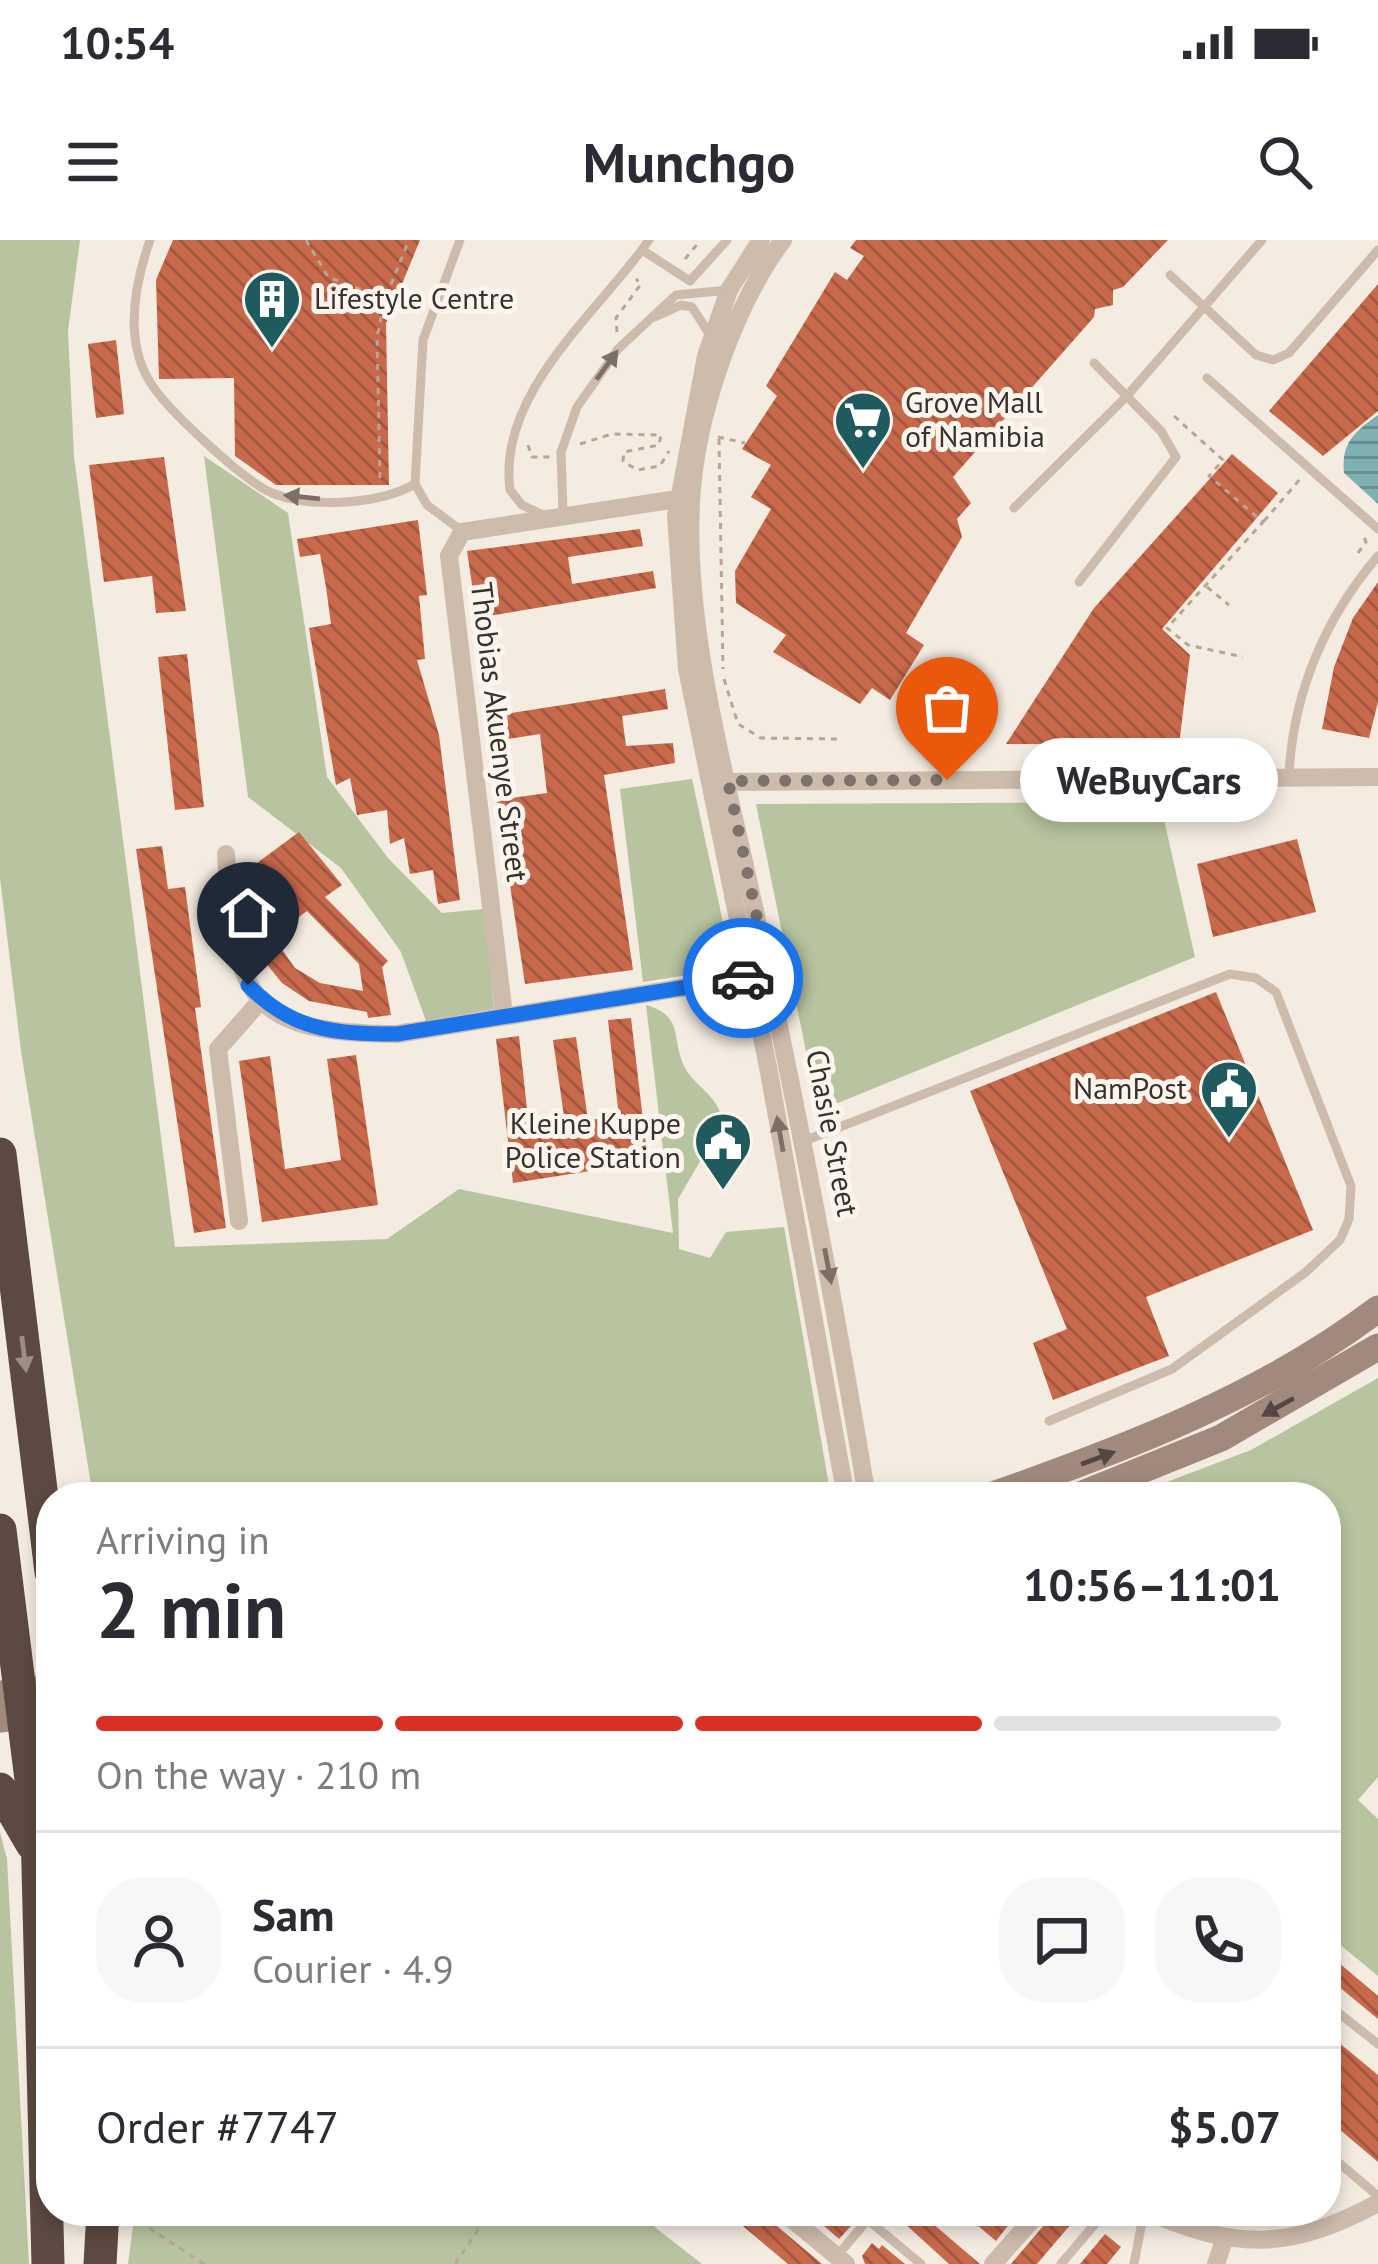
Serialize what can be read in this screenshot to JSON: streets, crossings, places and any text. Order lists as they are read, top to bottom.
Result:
{
  "streets": {
    "street": ["Thobias Akuenye Street", "Chasie Street"]
  },
  "places": {
    "building": ["Lifestyle Centre"],
    "supermarket": ["Grove Mall of Namibia"],
    "other": ["WeBuyCars"],
    "public building": ["NamPost", "Kleine Kuppe Police Station"]
  },
  "page": {
    "status": "10:54",
    "header": "Munchgo",
    "bubble": "WeBuyCars",
    "heading": ["2 min", "Arriving in", "10:56–11:01"],
    "panel": [
      "Sam",
      "Courier · 4.9",
      "Order #7747",
      "$5.07"
    ],
    "bar": "On the way · 210 m"
  }
}
